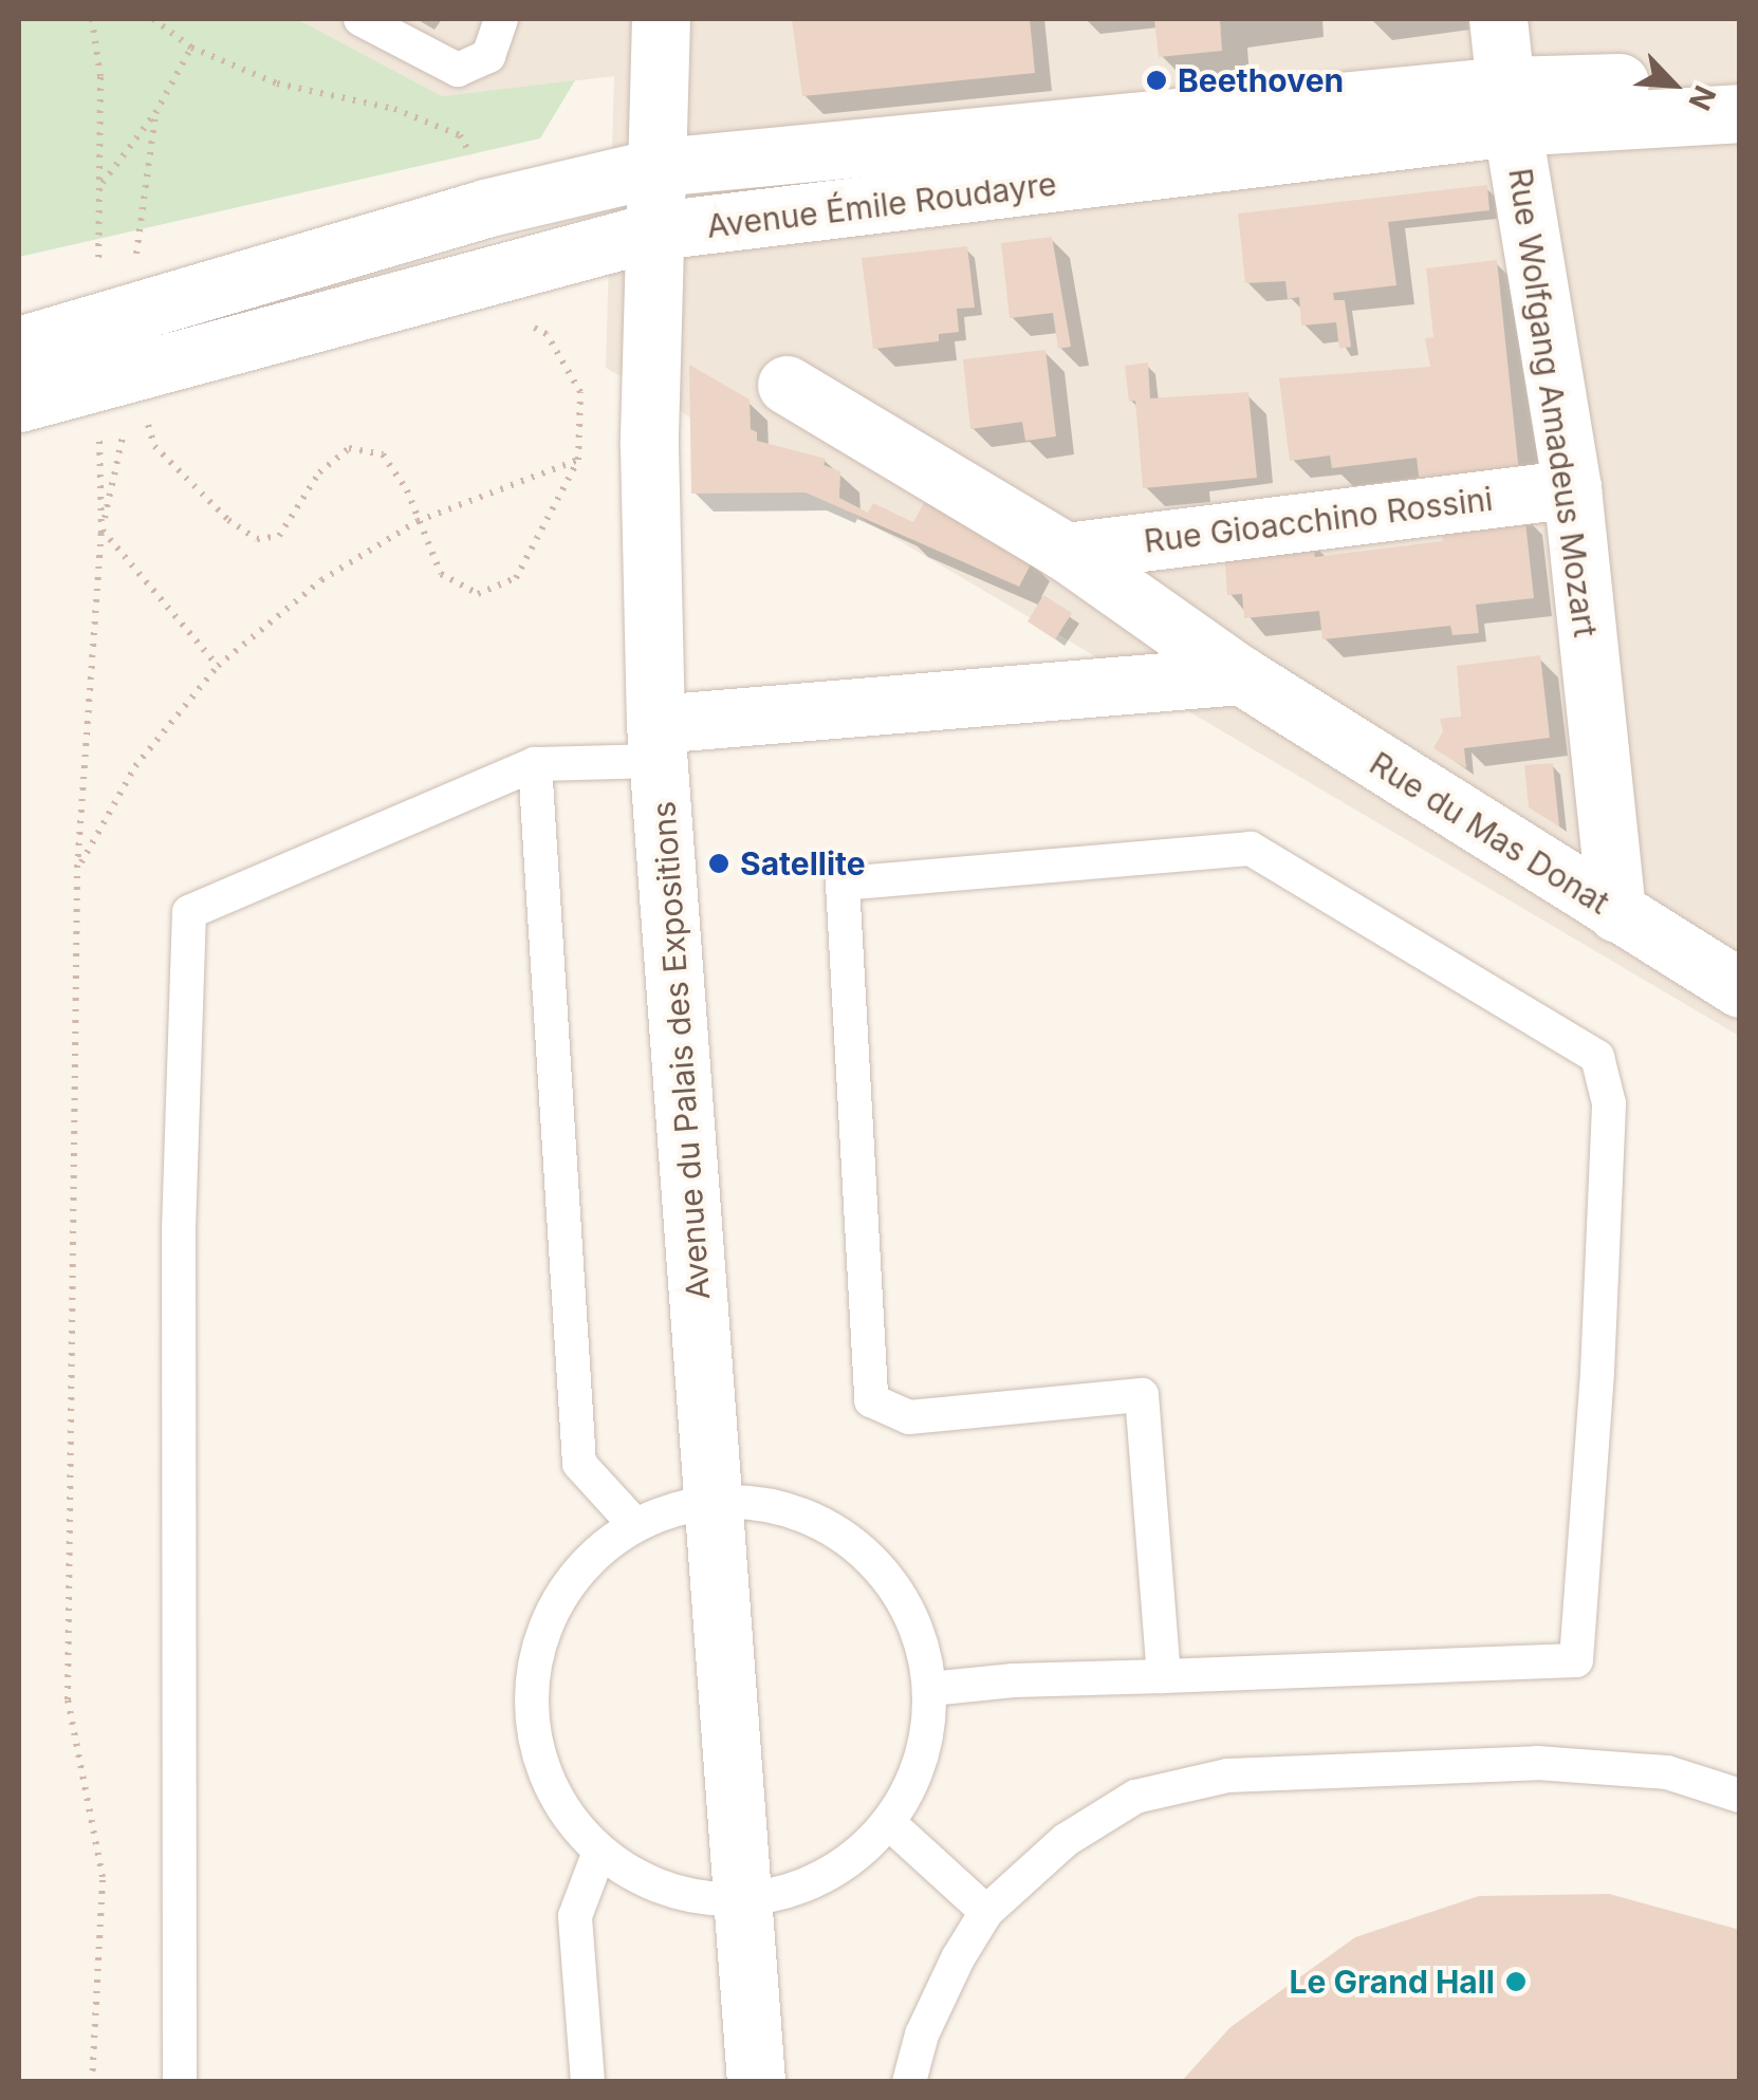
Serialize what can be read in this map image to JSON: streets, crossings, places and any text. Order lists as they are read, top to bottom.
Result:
{
  "streets": {
    "street": [
      "Avenue Émile Roudayre",
      "Rue Wolfgang Amadeus Mozart",
      "Rue Gioacchino Rossini",
      "Rue du Mas Donat",
      "Avenue du Palais des Expositions"
    ]
  },
  "crossings": [
    ["Avenue Émile Roudayre", "Rue Wolfgang Amadeus Mozart"],
    ["Avenue Émile Roudayre", "Avenue du Palais des Expositions"],
    ["Rue Wolfgang Amadeus Mozart", "Rue Gioacchino Rossini"],
    ["Rue Wolfgang Amadeus Mozart", "Rue du Mas Donat"],
    ["Rue Gioacchino Rossini", "Rue du Mas Donat"]
  ],
  "places": ["Beethoven", "Satellite", "Le Grand Hall"],
  "north": "bottom right"
}
